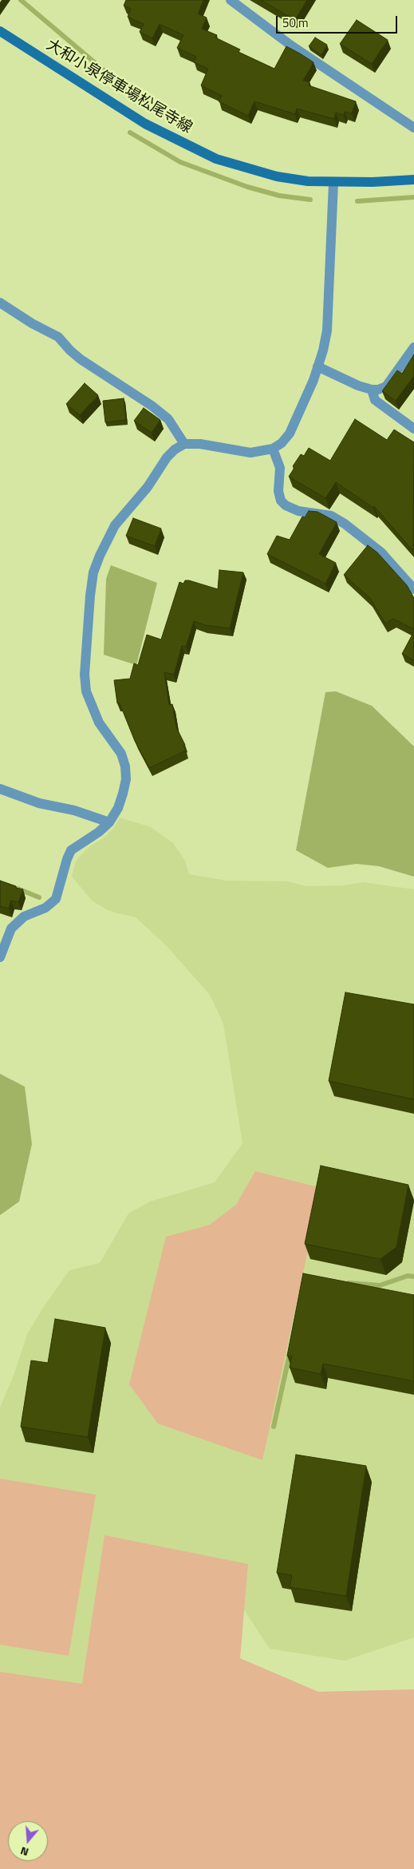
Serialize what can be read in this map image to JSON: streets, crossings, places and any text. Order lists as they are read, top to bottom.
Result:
{
  "streets": {
    "main road": ["大和小泉停車場松尾寺線"]
  },
  "scale_bar": "50 m",
  "north": "bottom"
}
